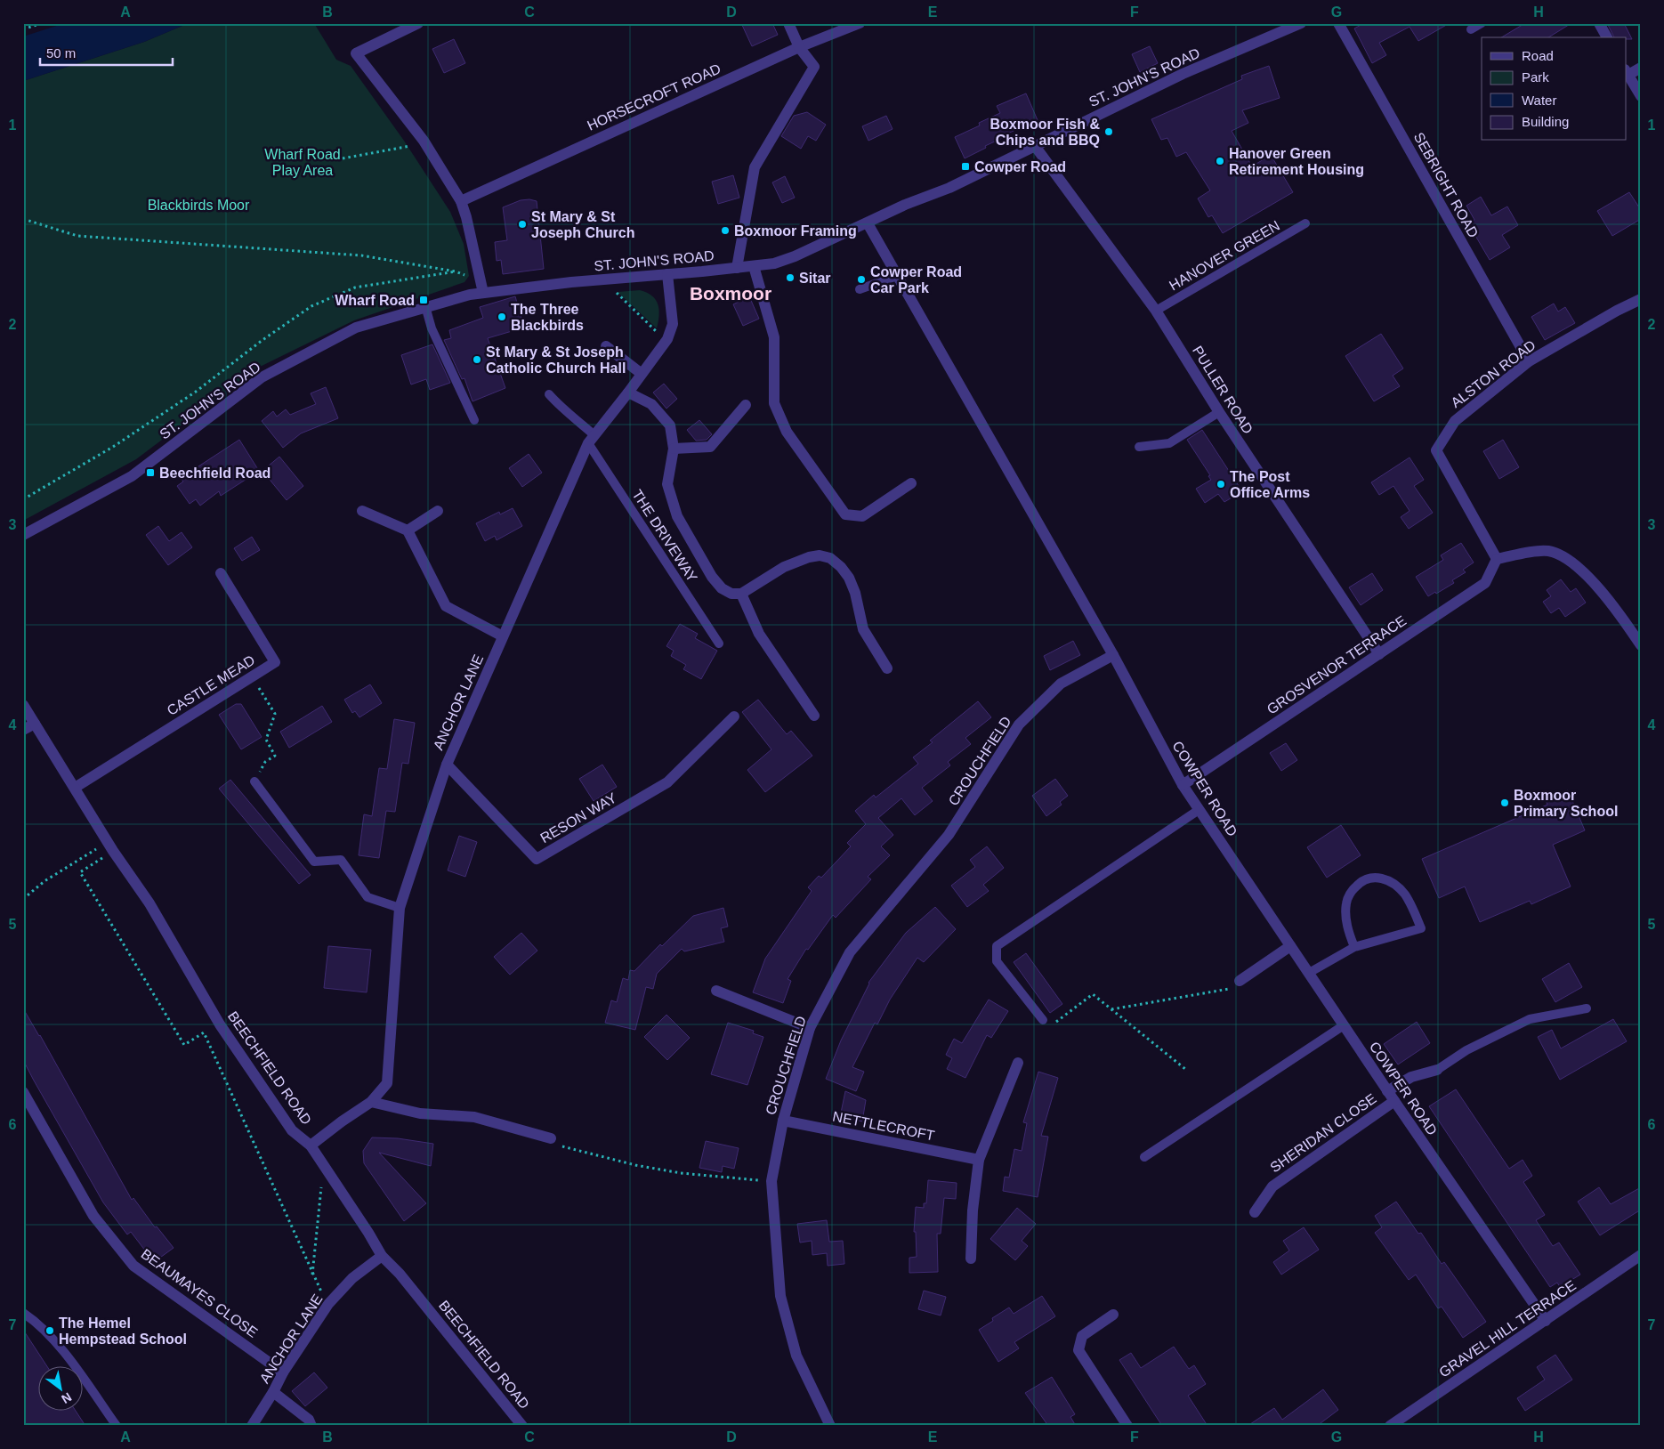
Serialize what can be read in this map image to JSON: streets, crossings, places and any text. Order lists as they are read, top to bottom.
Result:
{
  "streets": {
    "street": [
      "ST. JOHN'S ROAD",
      "HORSECROFT ROAD",
      "SEBRIGHT ROAD",
      "ALSTON ROAD",
      "PULLER ROAD",
      "GROSVENOR TERRACE",
      "CASTLE MEAD",
      "ANCHOR LANE",
      "CROUCHFIELD",
      "COWPER ROAD",
      "RESON WAY",
      "BEECHFIELD ROAD",
      "NETTLECROFT",
      "SHERIDAN CLOSE",
      "BEAUMAYES CLOSE",
      "GRAVEL HILL TERRACE"
    ],
    "lane": ["HANOVER GREEN", "THE DRIVEWAY"]
  },
  "crossings": [
    ["ST. JOHN'S ROAD", "PULLER ROAD"],
    ["ST. JOHN'S ROAD", "ANCHOR LANE"],
    ["ST. JOHN'S ROAD", "COWPER ROAD"],
    ["SEBRIGHT ROAD", "ALSTON ROAD"],
    ["HANOVER GREEN", "PULLER ROAD"],
    ["ALSTON ROAD", "GROSVENOR TERRACE"],
    ["PULLER ROAD", "GROSVENOR TERRACE"],
    ["THE DRIVEWAY", "ANCHOR LANE"],
    ["GROSVENOR TERRACE", "COWPER ROAD"],
    ["CASTLE MEAD", "BEECHFIELD ROAD"],
    ["ANCHOR LANE", "RESON WAY"],
    ["ANCHOR LANE", "BEECHFIELD ROAD"],
    ["ANCHOR LANE", "BEAUMAYES CLOSE"],
    ["CROUCHFIELD", "COWPER ROAD"],
    ["CROUCHFIELD", "NETTLECROFT"],
    ["COWPER ROAD", "SHERIDAN CLOSE"],
    ["COWPER ROAD", "GRAVEL HILL TERRACE"]
  ],
  "districts": ["Boxmoor"],
  "parks": ["Wharf Road Play Area", "Blackbirds Moor"],
  "places": {
    "other": [
      "Boxmoor Fish & Chips and BBQ",
      "Hanover Green Retirement Housing",
      "St Mary & St Joseph Church",
      "Boxmoor Framing",
      "Sitar",
      "Cowper Road Car Park",
      "The Three Blackbirds",
      "St Mary & St Joseph Catholic Church Hall",
      "The Post Office Arms",
      "Boxmoor Primary School",
      "The Hemel Hempstead School"
    ],
    "transit": ["Cowper Road", "Wharf Road", "Beechfield Road"]
  },
  "legend": [
    "Road",
    "Park",
    "Water",
    "Building"
  ],
  "scale_bar": "50 m",
  "north": "bottom right",
  "grid": {
    "columns": [
      "A",
      "B",
      "C",
      "D",
      "E",
      "F",
      "G",
      "H"
    ],
    "rows": [
      "1",
      "2",
      "3",
      "4",
      "5",
      "6",
      "7"
    ]
  }
}
